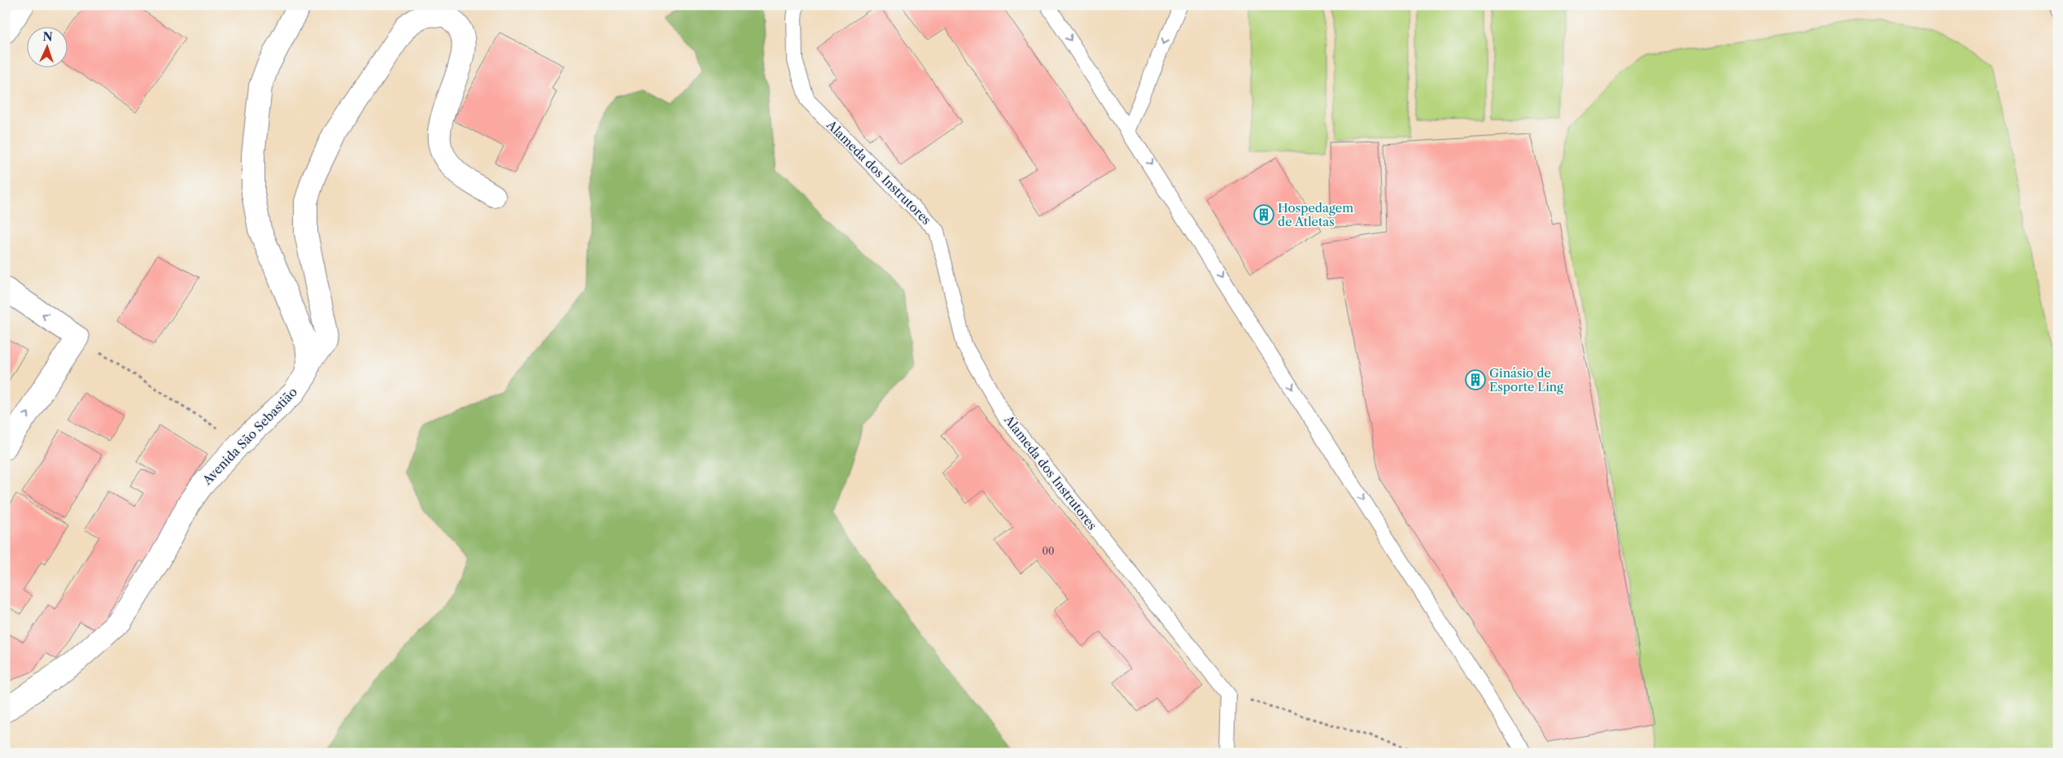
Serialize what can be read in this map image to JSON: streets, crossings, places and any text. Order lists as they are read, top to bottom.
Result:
{
  "streets": {
    "street": ["Avenida São Sebastião"],
    "lane": ["Alameda dos Instrutores"]
  },
  "places": {
    "building": ["Hospedagem de Atletas", "Ginásio de Esporte Ling"]
  },
  "house_numbers": ["00"],
  "north": "top"
}
